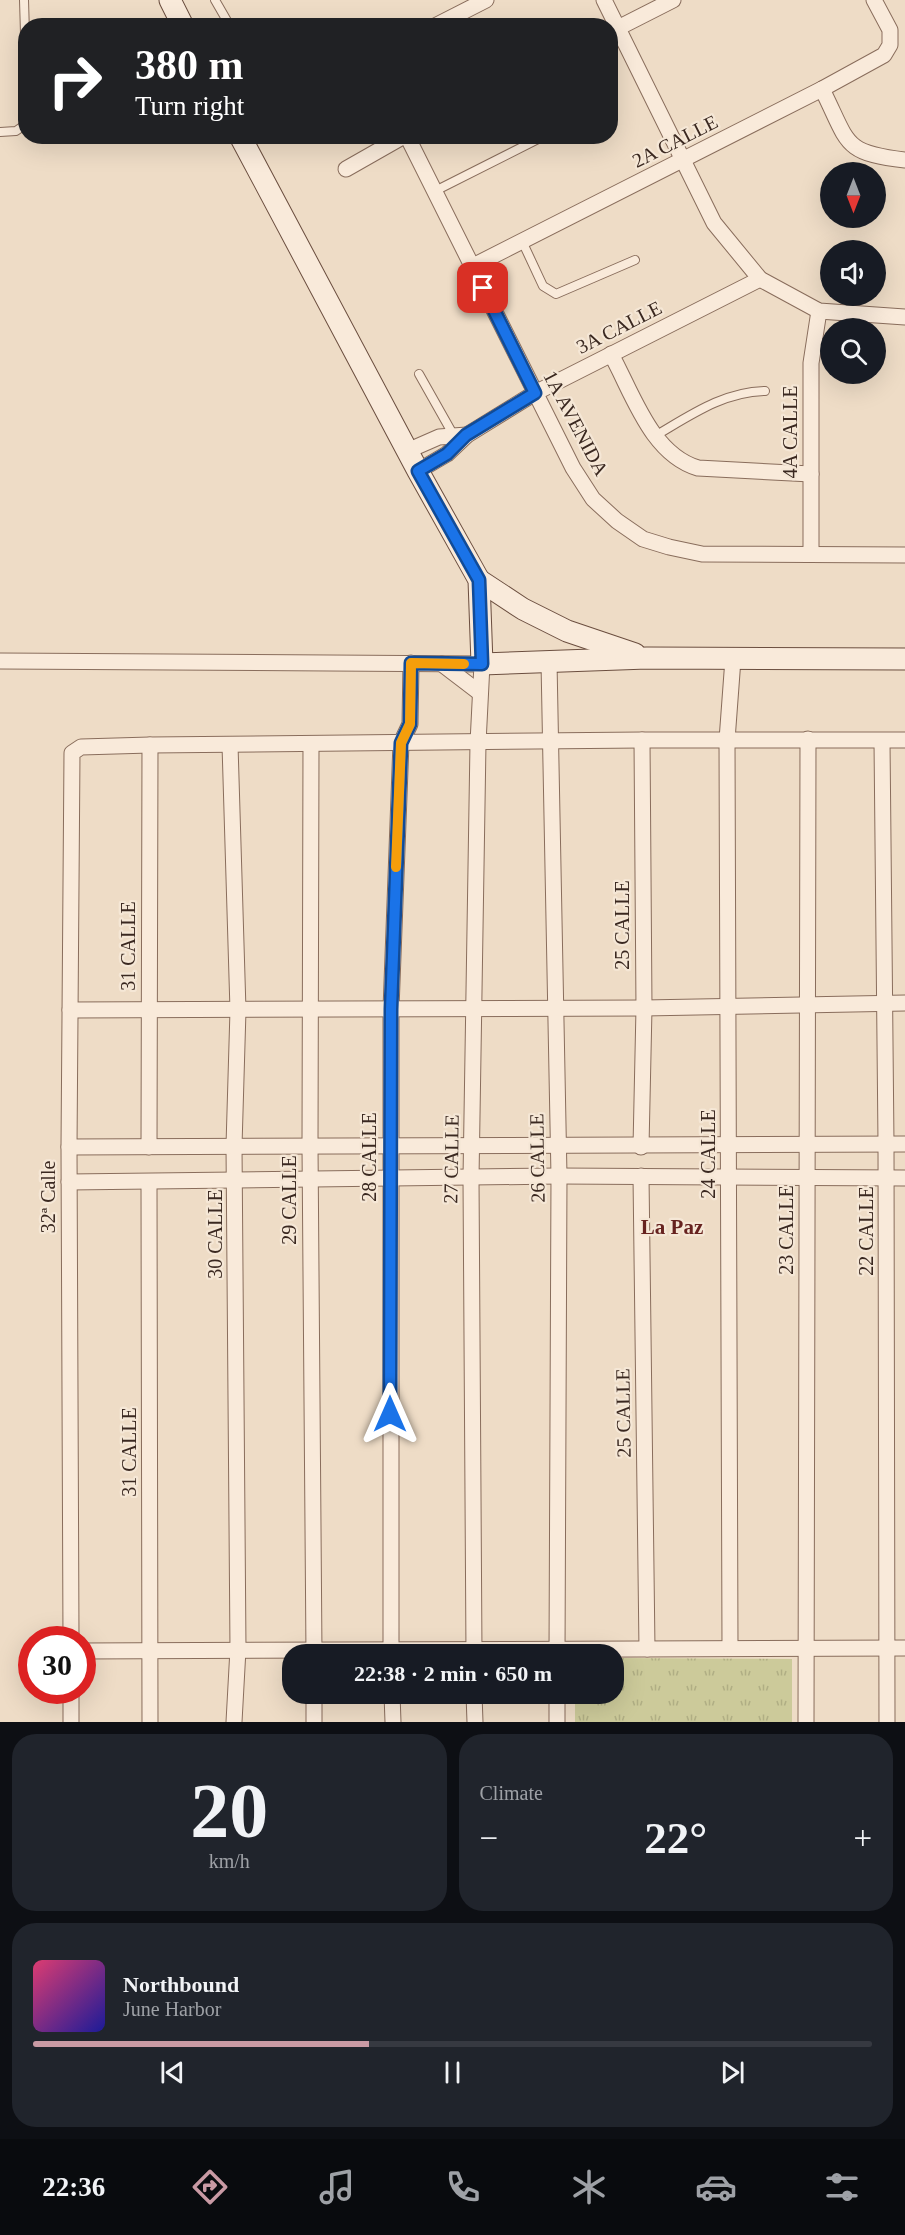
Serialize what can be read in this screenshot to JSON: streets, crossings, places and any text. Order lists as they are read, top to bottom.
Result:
{
  "streets": {
    "street": [
      "2A CALLE",
      "3A CALLE",
      "1A AVENIDA",
      "4A CALLE",
      "25 CALLE",
      "31 CALLE",
      "24 CALLE",
      "28 CALLE",
      "26 CALLE",
      "27 CALLE",
      "32ª Calle",
      "29 CALLE",
      "23 CALLE",
      "22 CALLE",
      "30 CALLE"
    ]
  },
  "crossings": [
    ["2A CALLE", "1A AVENIDA"],
    ["3A CALLE", "1A AVENIDA"],
    ["1A AVENIDA", "4A CALLE"],
    ["31 CALLE", "32ª Calle"]
  ],
  "districts": ["La Paz"],
  "north": "bottom",
  "page": {
    "turn": ["380 m", "Turn right"],
    "limit": "30",
    "trip": "22:38 · 2 min · 650 m",
    "tile": [
      ["20", "km/h"],
      "Climate"
    ],
    "heat": ["−", "22°", "+"],
    "song": ["Northbound", "June Harbor"],
    "tabs": "22:36"
  }
}
